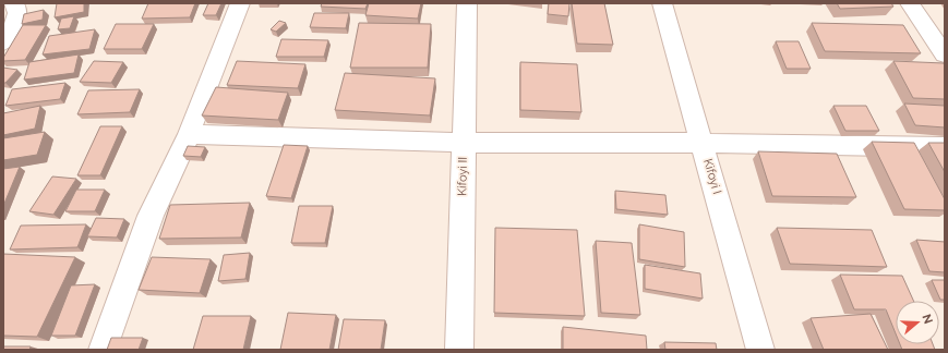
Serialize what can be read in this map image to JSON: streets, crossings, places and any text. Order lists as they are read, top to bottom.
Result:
{
  "streets": {
    "street": ["Kifoyi II", "Kifoyi I"]
  },
  "north": "right"
}
